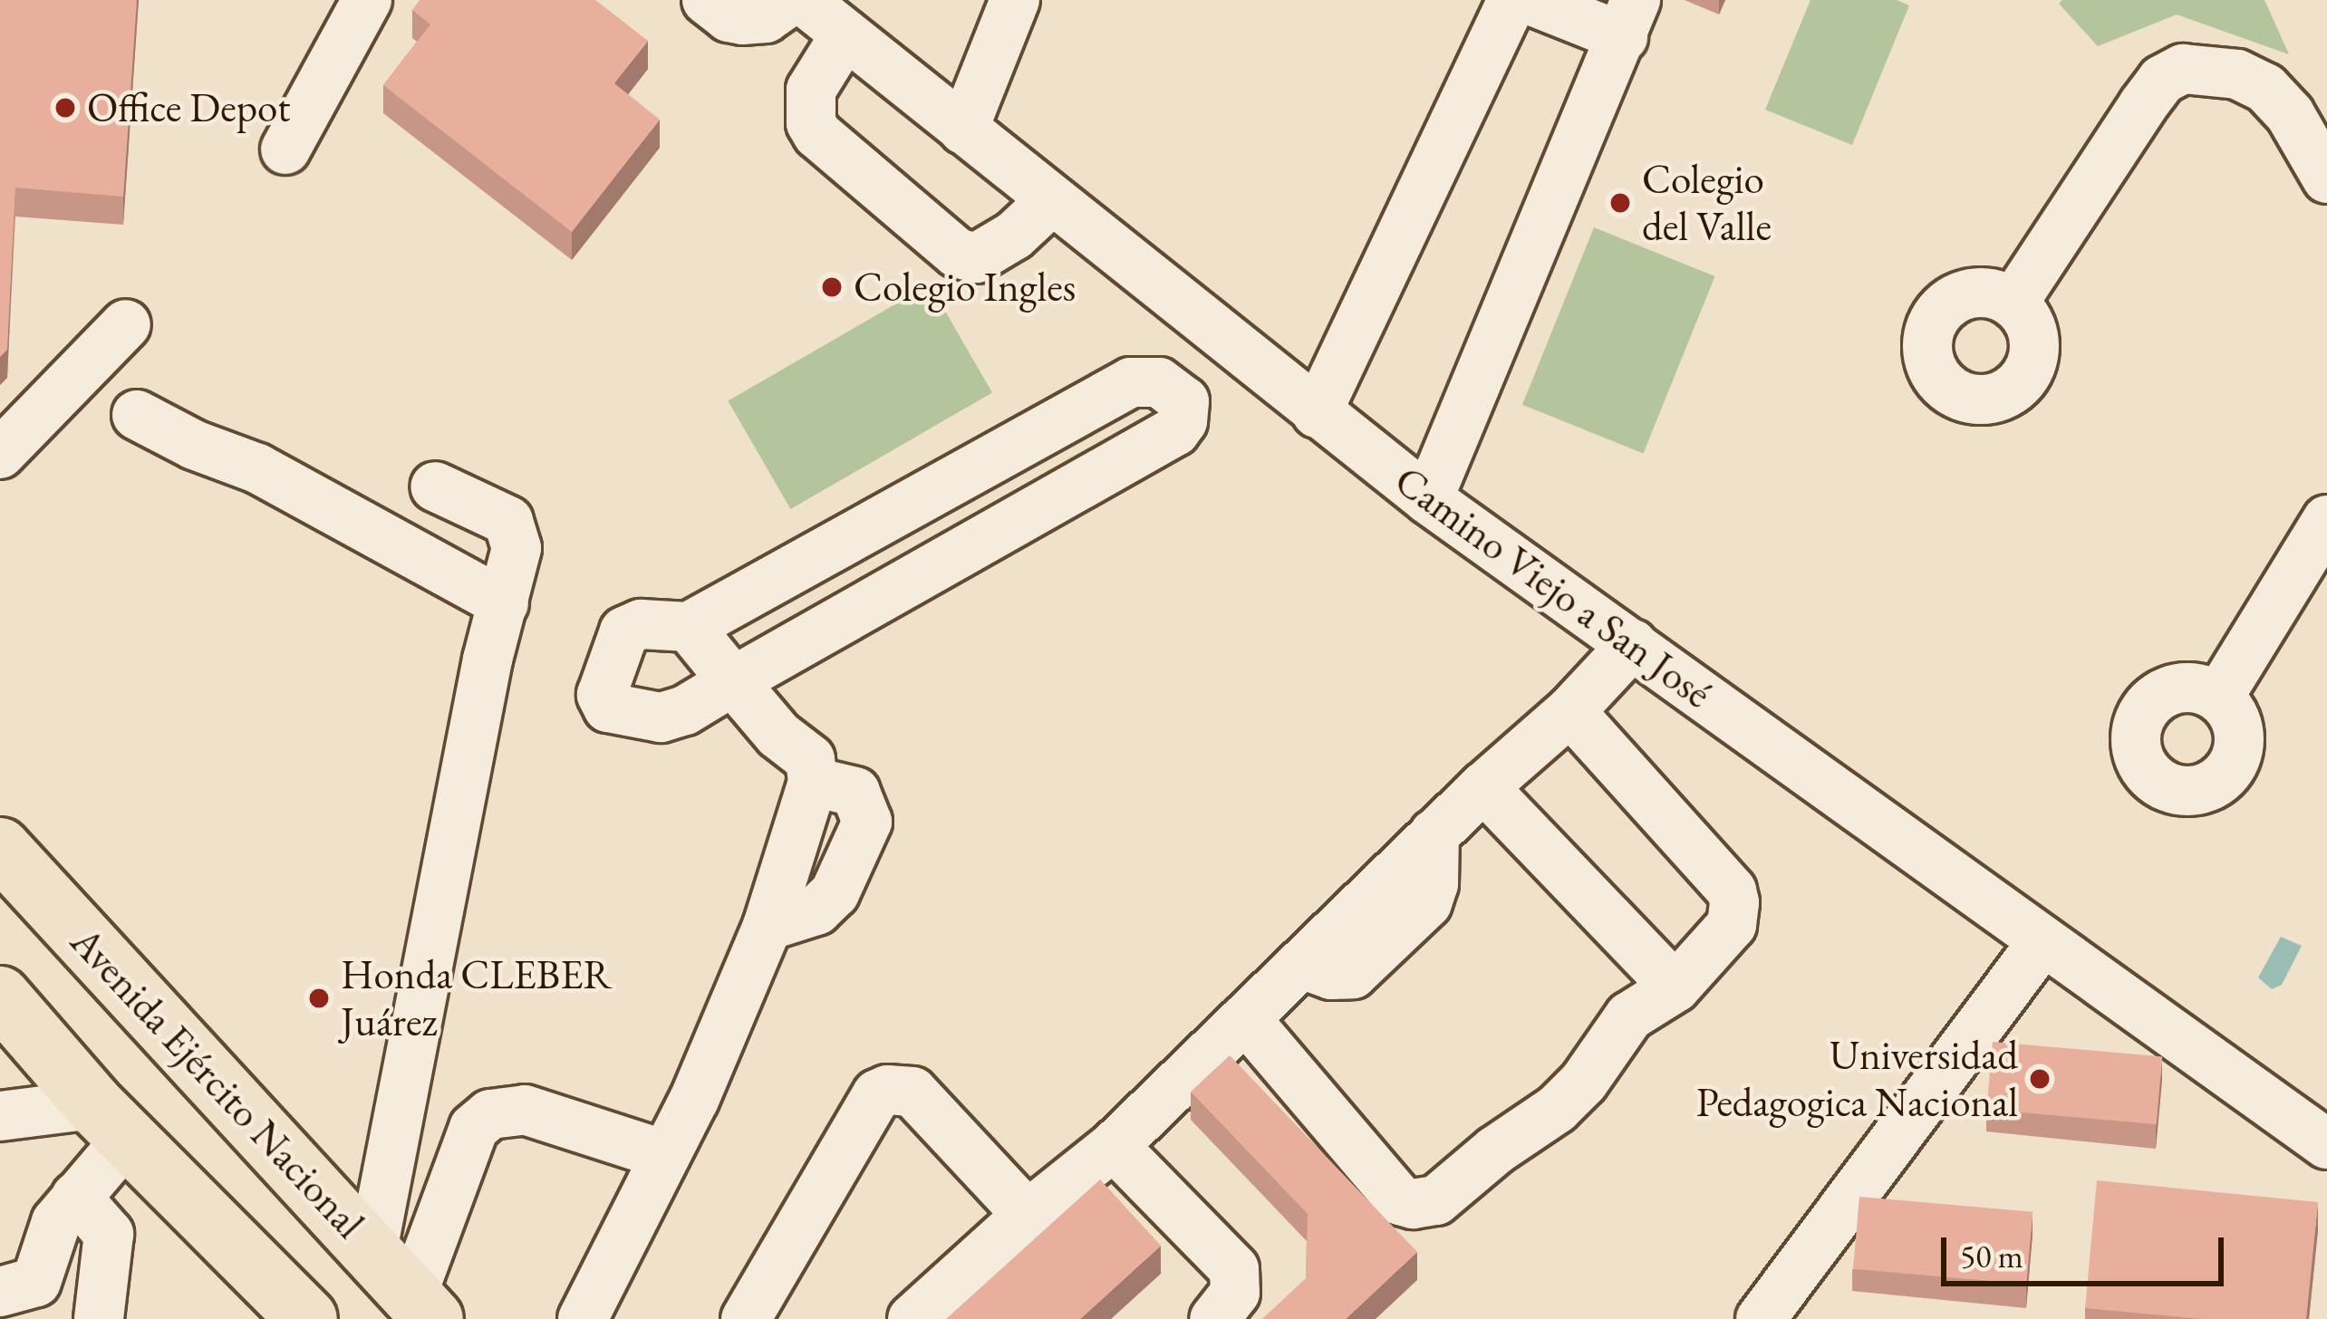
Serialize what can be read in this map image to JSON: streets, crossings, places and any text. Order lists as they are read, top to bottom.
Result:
{
  "streets": {
    "main road": ["Avenida Ejército Nacional"],
    "street": ["Camino Viejo a San José"]
  },
  "places": [
    "Office Depot",
    "Colegio del Valle",
    "Colegio Ingles",
    "Honda CLEBER Juárez",
    "Universidad Pedagogica Nacional"
  ],
  "scale_bar": "50 m"
}
